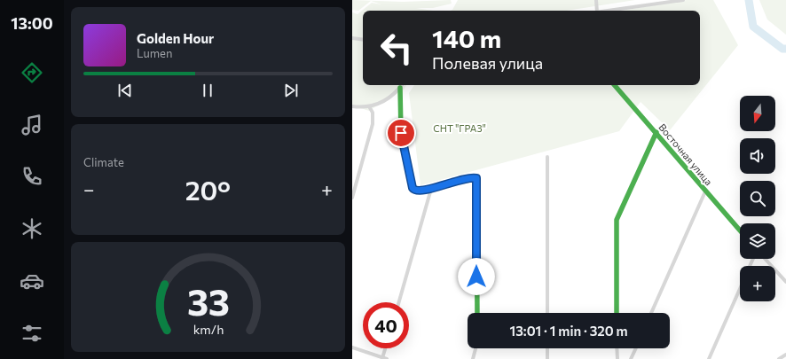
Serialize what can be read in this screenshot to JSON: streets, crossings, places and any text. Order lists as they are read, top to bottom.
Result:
{
  "streets": {
    "street": ["Восточная улица"]
  },
  "parks": ["СНТ \"ГРАЗ\""],
  "north": "bottom",
  "page": {
    "tabs": "13:00",
    "turn": ["140 m", "Полевая улица"],
    "song": ["Golden Hour", "Lumen"],
    "map_buttons": "+",
    "tile": "Climate",
    "heat": ["−", "20°", "+"],
    "limit": "40",
    "trip": "13:01 · 1 min · 320 m",
    "gauge": ["33", "km/h"]
  }
}
